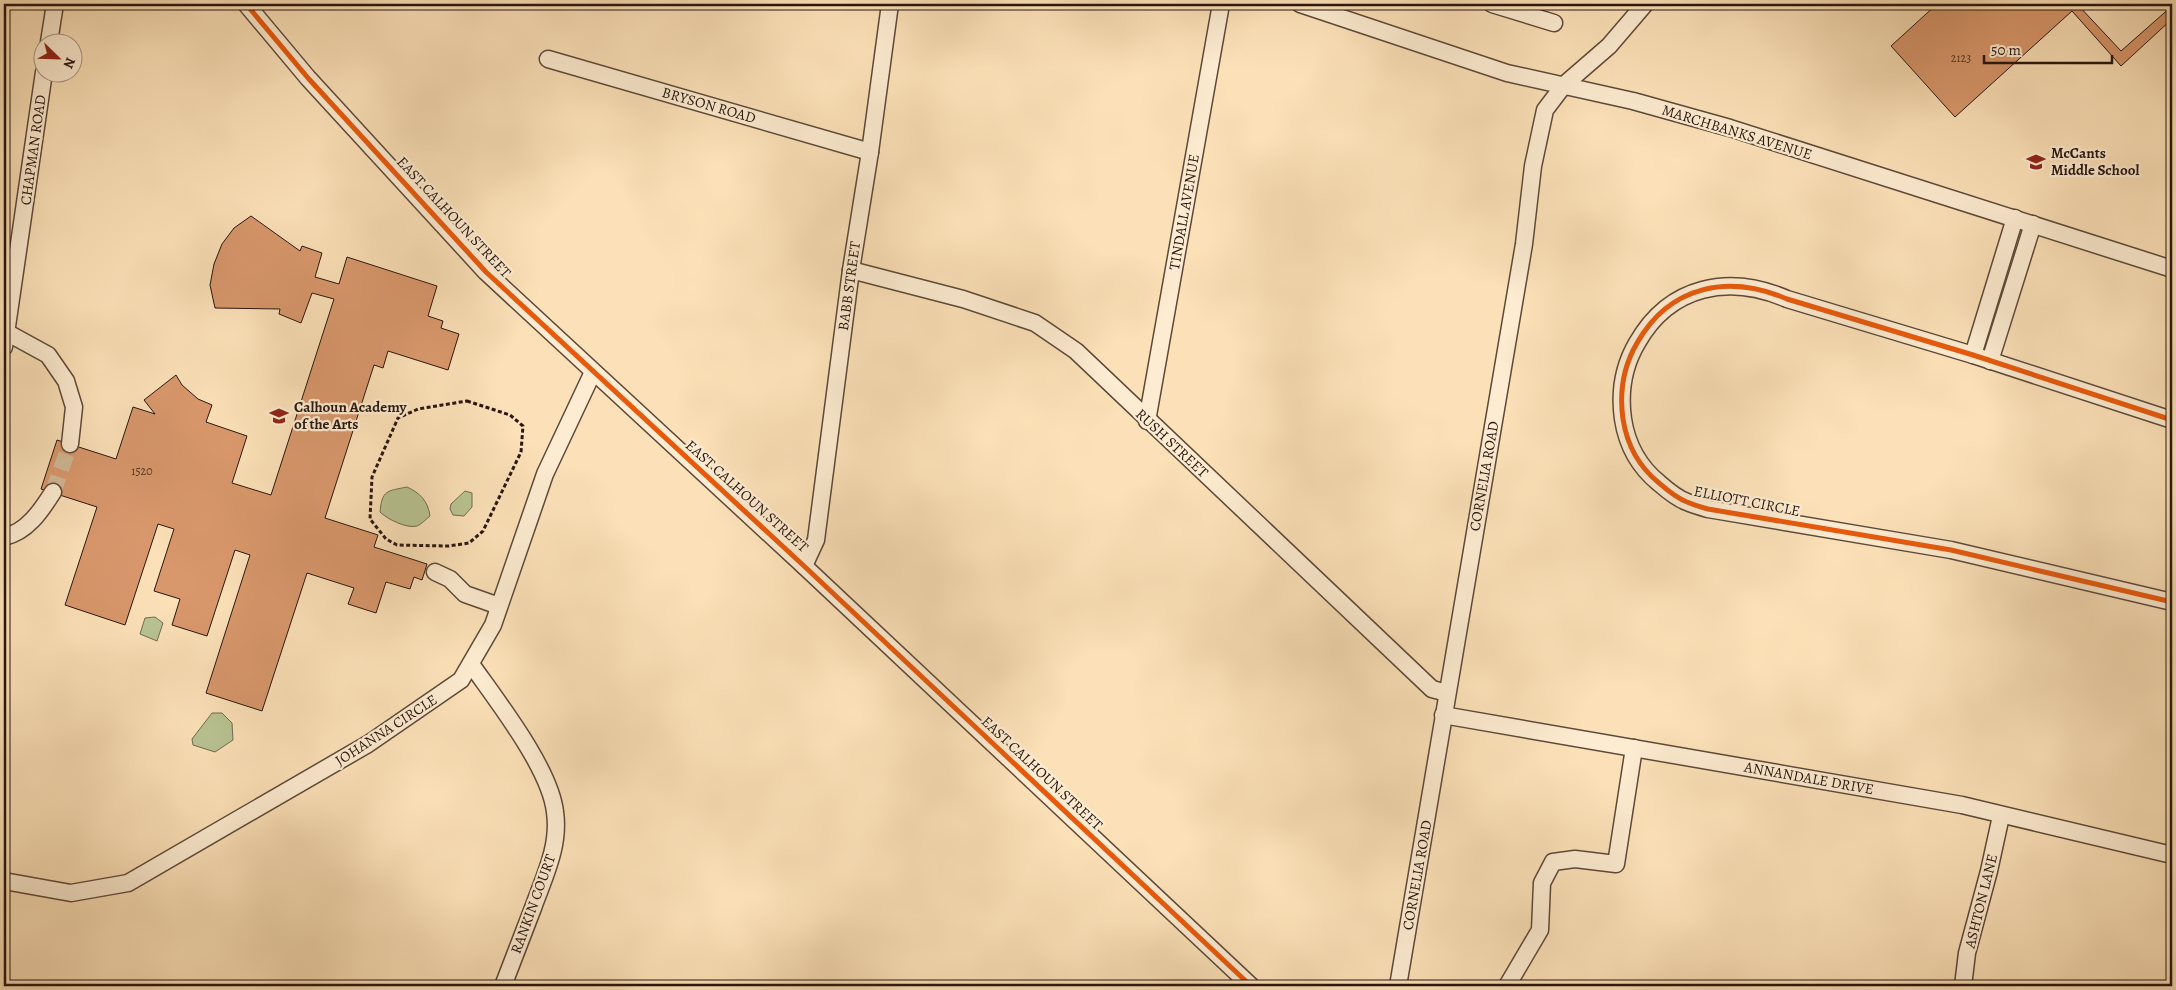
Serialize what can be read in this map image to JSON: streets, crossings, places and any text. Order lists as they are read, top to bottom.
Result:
{
  "streets": {
    "street": [
      "BRYSON ROAD",
      "MARCHBANKS AVENUE",
      "CHAPMAN ROAD",
      "TINDALL AVENUE",
      "EAST CALHOUN STREET",
      "BABB STREET",
      "RUSH STREET",
      "CORNELIA ROAD",
      "ELLIOTT CIRCLE",
      "JOHANNA CIRCLE",
      "ANNANDALE DRIVE",
      "ASHTON LANE",
      "RANKIN COURT"
    ]
  },
  "crossings": [
    ["BRYSON ROAD", "BABB STREET"],
    ["MARCHBANKS AVENUE", "CORNELIA ROAD"],
    ["TINDALL AVENUE", "RUSH STREET"],
    ["EAST CALHOUN STREET", "BABB STREET"],
    ["EAST CALHOUN STREET", "JOHANNA CIRCLE"],
    ["BABB STREET", "RUSH STREET"],
    ["RUSH STREET", "CORNELIA ROAD"],
    ["CORNELIA ROAD", "ANNANDALE DRIVE"],
    ["JOHANNA CIRCLE", "RANKIN COURT"],
    ["ANNANDALE DRIVE", "ASHTON LANE"]
  ],
  "places": {
    "school or university": ["McCants Middle School", "Calhoun Academy of the Arts"]
  },
  "house_numbers": ["2123", "1520"],
  "scale_bar": "50 m",
  "north": "bottom right"
}
